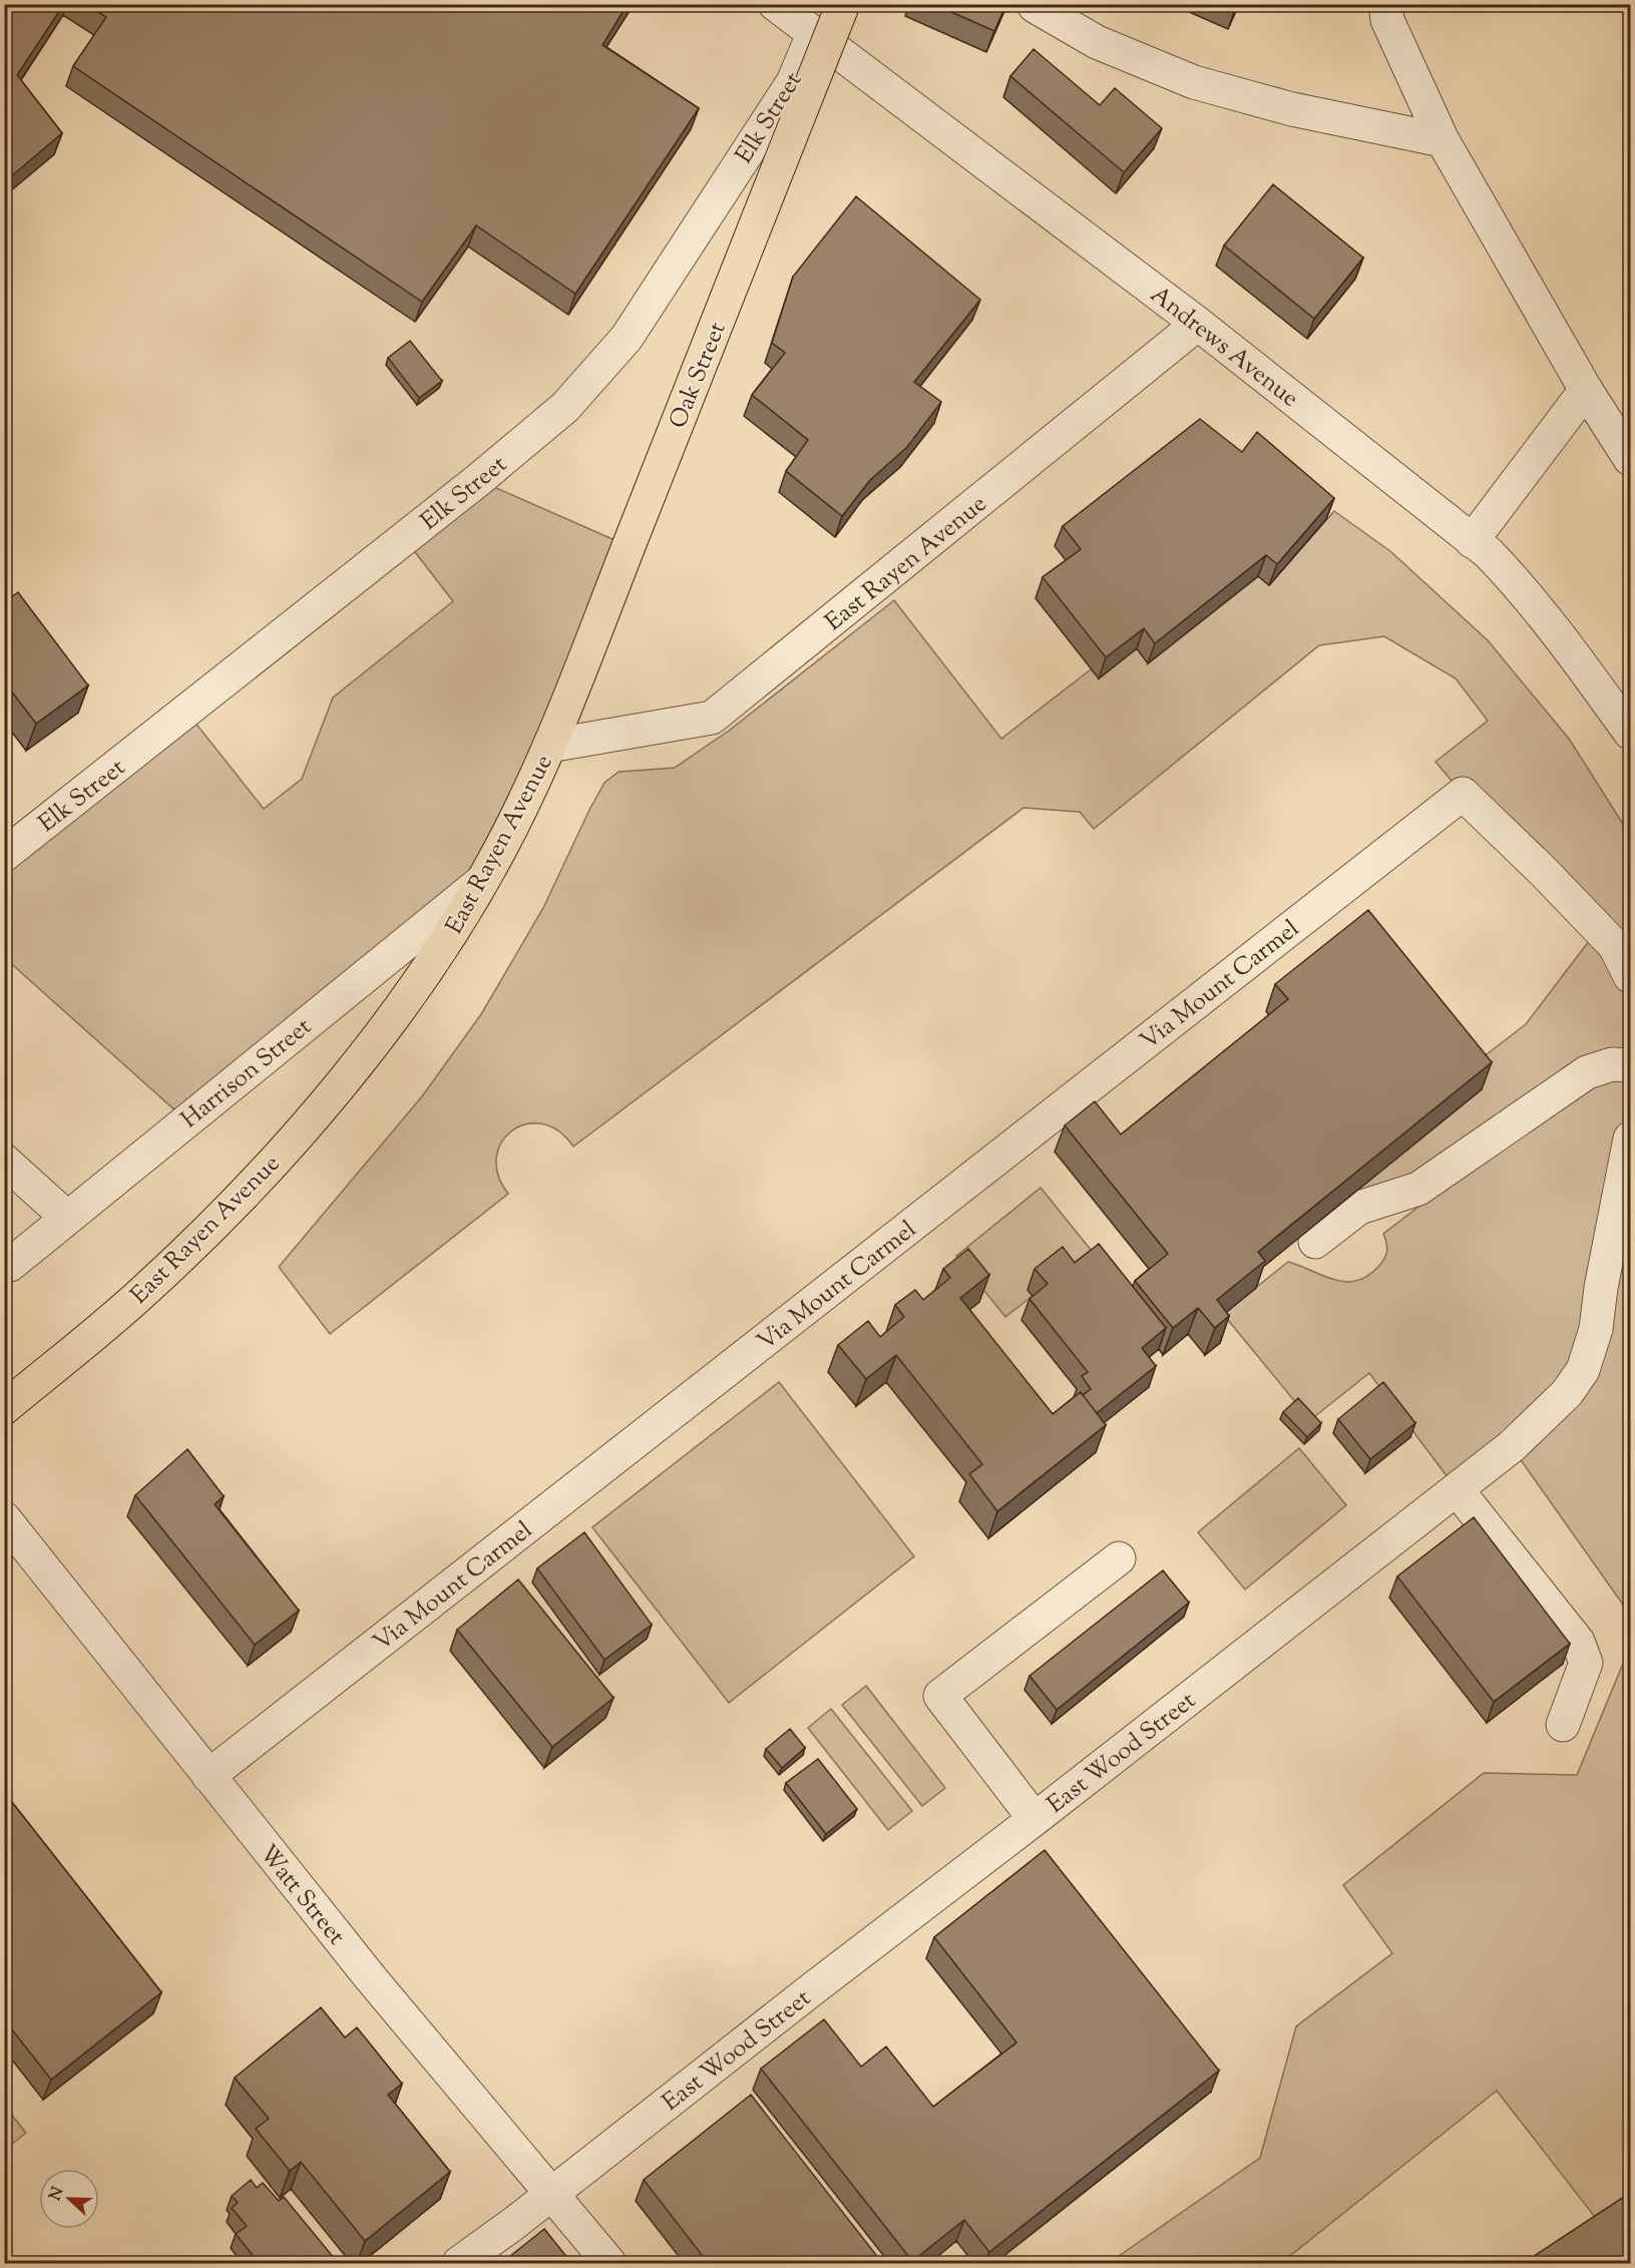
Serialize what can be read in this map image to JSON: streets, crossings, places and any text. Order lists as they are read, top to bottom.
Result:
{
  "streets": {
    "main road": ["Oak Street", "East Rayen Avenue"],
    "street": [
      "Elk Street",
      "Andrews Avenue",
      "Via Mount Carmel",
      "Harrison Street",
      "East Wood Street",
      "Watt Street"
    ]
  },
  "crossings": [
    ["Elk Street", "Andrews Avenue"],
    ["Andrews Avenue", "East Rayen Avenue"],
    ["Oak Street", "East Rayen Avenue"],
    ["East Rayen Avenue", "Harrison Street"],
    ["Via Mount Carmel", "Watt Street"],
    ["East Wood Street", "Watt Street"]
  ],
  "north": "left"
}
